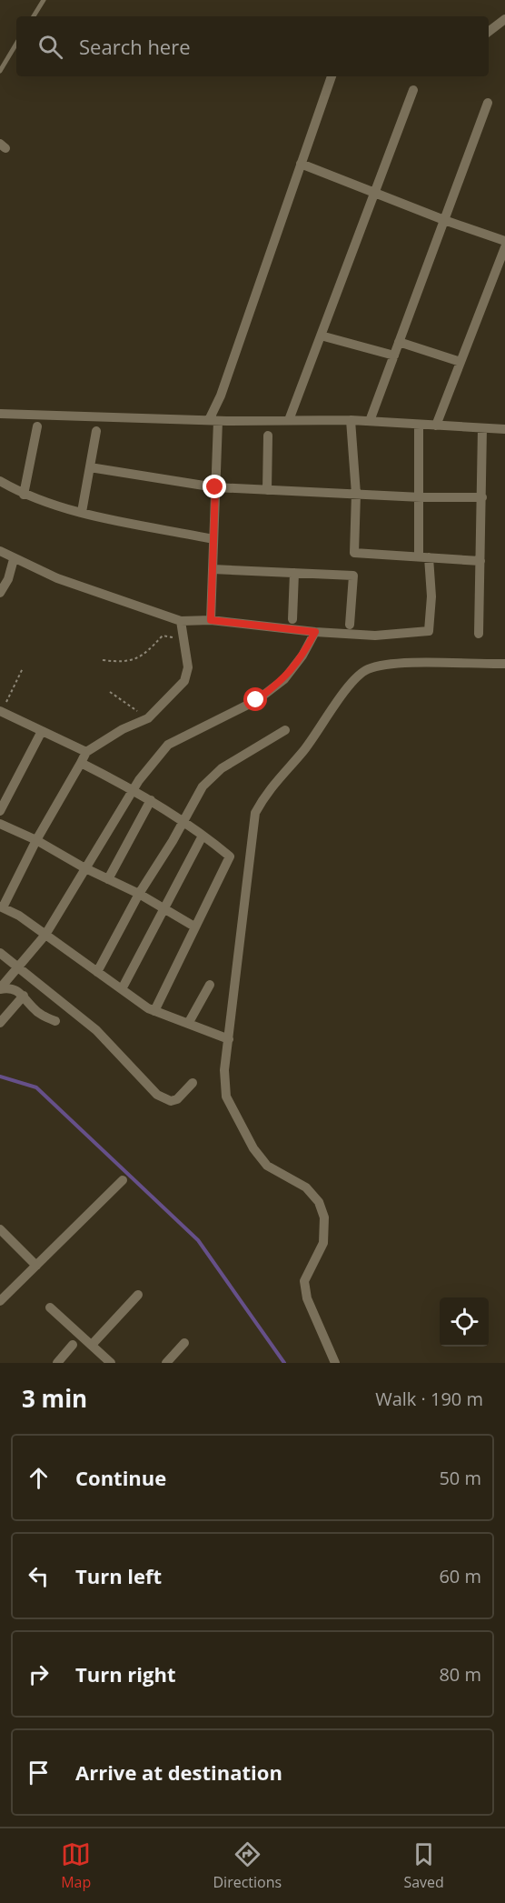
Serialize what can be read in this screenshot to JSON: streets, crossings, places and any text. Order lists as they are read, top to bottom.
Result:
{
  "page": {
    "search": "Search here",
    "heading": ["3 min", "Walk · 190 m"],
    "list": [
      ["Continue", "50 m"],
      ["Turn left", "60 m"],
      ["Turn right", "80 m"],
      "Arrive at destination"
    ],
    "nav": ["Map", "Directions", "Saved"]
  }
}
